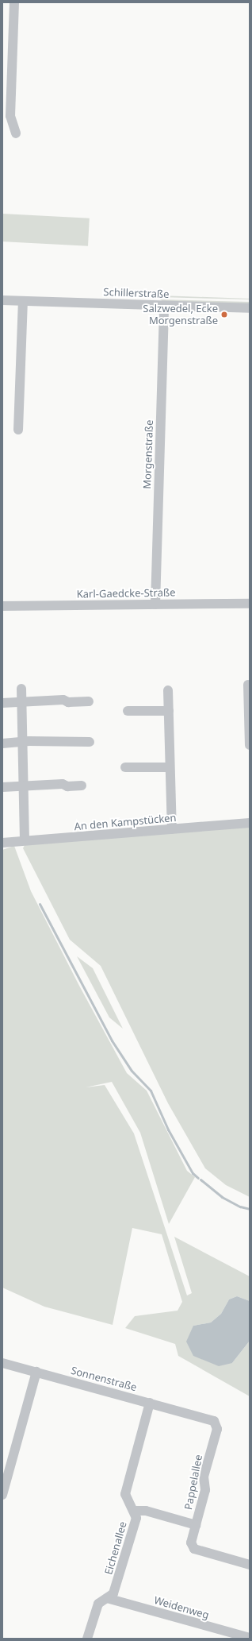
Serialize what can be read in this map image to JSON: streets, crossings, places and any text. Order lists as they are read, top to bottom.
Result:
{
  "streets": {
    "street": [
      "Schillerstraße",
      "Morgenstraße",
      "Karl-Gaedcke-Straße",
      "An den Kampstücken",
      "Sonnenstraße",
      "Pappelallee",
      "Eichenallee",
      "Weidenweg"
    ]
  },
  "crossings": [
    ["Schillerstraße", "Morgenstraße"],
    ["Morgenstraße", "Karl-Gaedcke-Straße"],
    ["Sonnenstraße", "Pappelallee"],
    ["Sonnenstraße", "Eichenallee"],
    ["Pappelallee", "Eichenallee"],
    ["Eichenallee", "Weidenweg"]
  ],
  "places": ["Salzwedel, Ecke Morgenstraße"]
}
